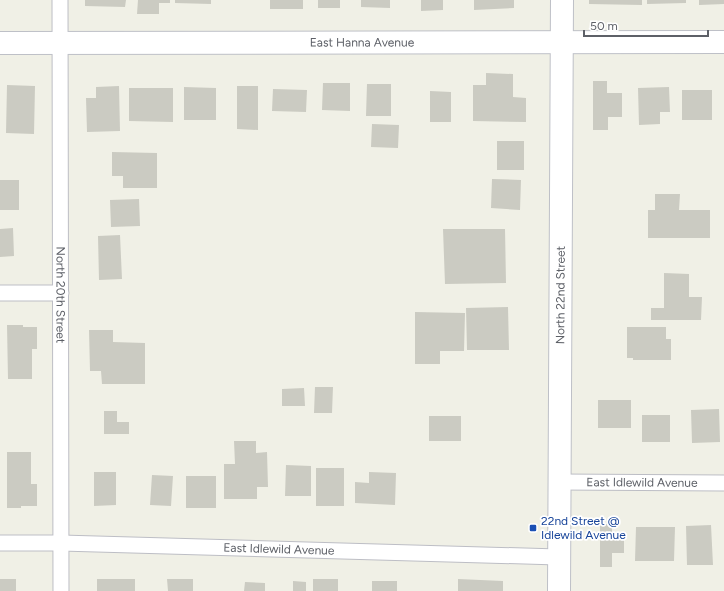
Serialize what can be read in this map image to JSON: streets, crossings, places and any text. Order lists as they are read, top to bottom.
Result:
{
  "streets": {
    "street": [
      "East Hanna Avenue",
      "North 20th Street",
      "North 22nd Street",
      "East Idlewild Avenue"
    ]
  },
  "crossings": [
    ["East Hanna Avenue", "North 20th Street"],
    ["East Hanna Avenue", "North 22nd Street"],
    ["North 20th Street", "East Idlewild Avenue"],
    ["North 22nd Street", "East Idlewild Avenue"]
  ],
  "places": {
    "transit": ["22nd Street @ Idlewild Avenue"]
  },
  "scale_bar": "50 m"
}
